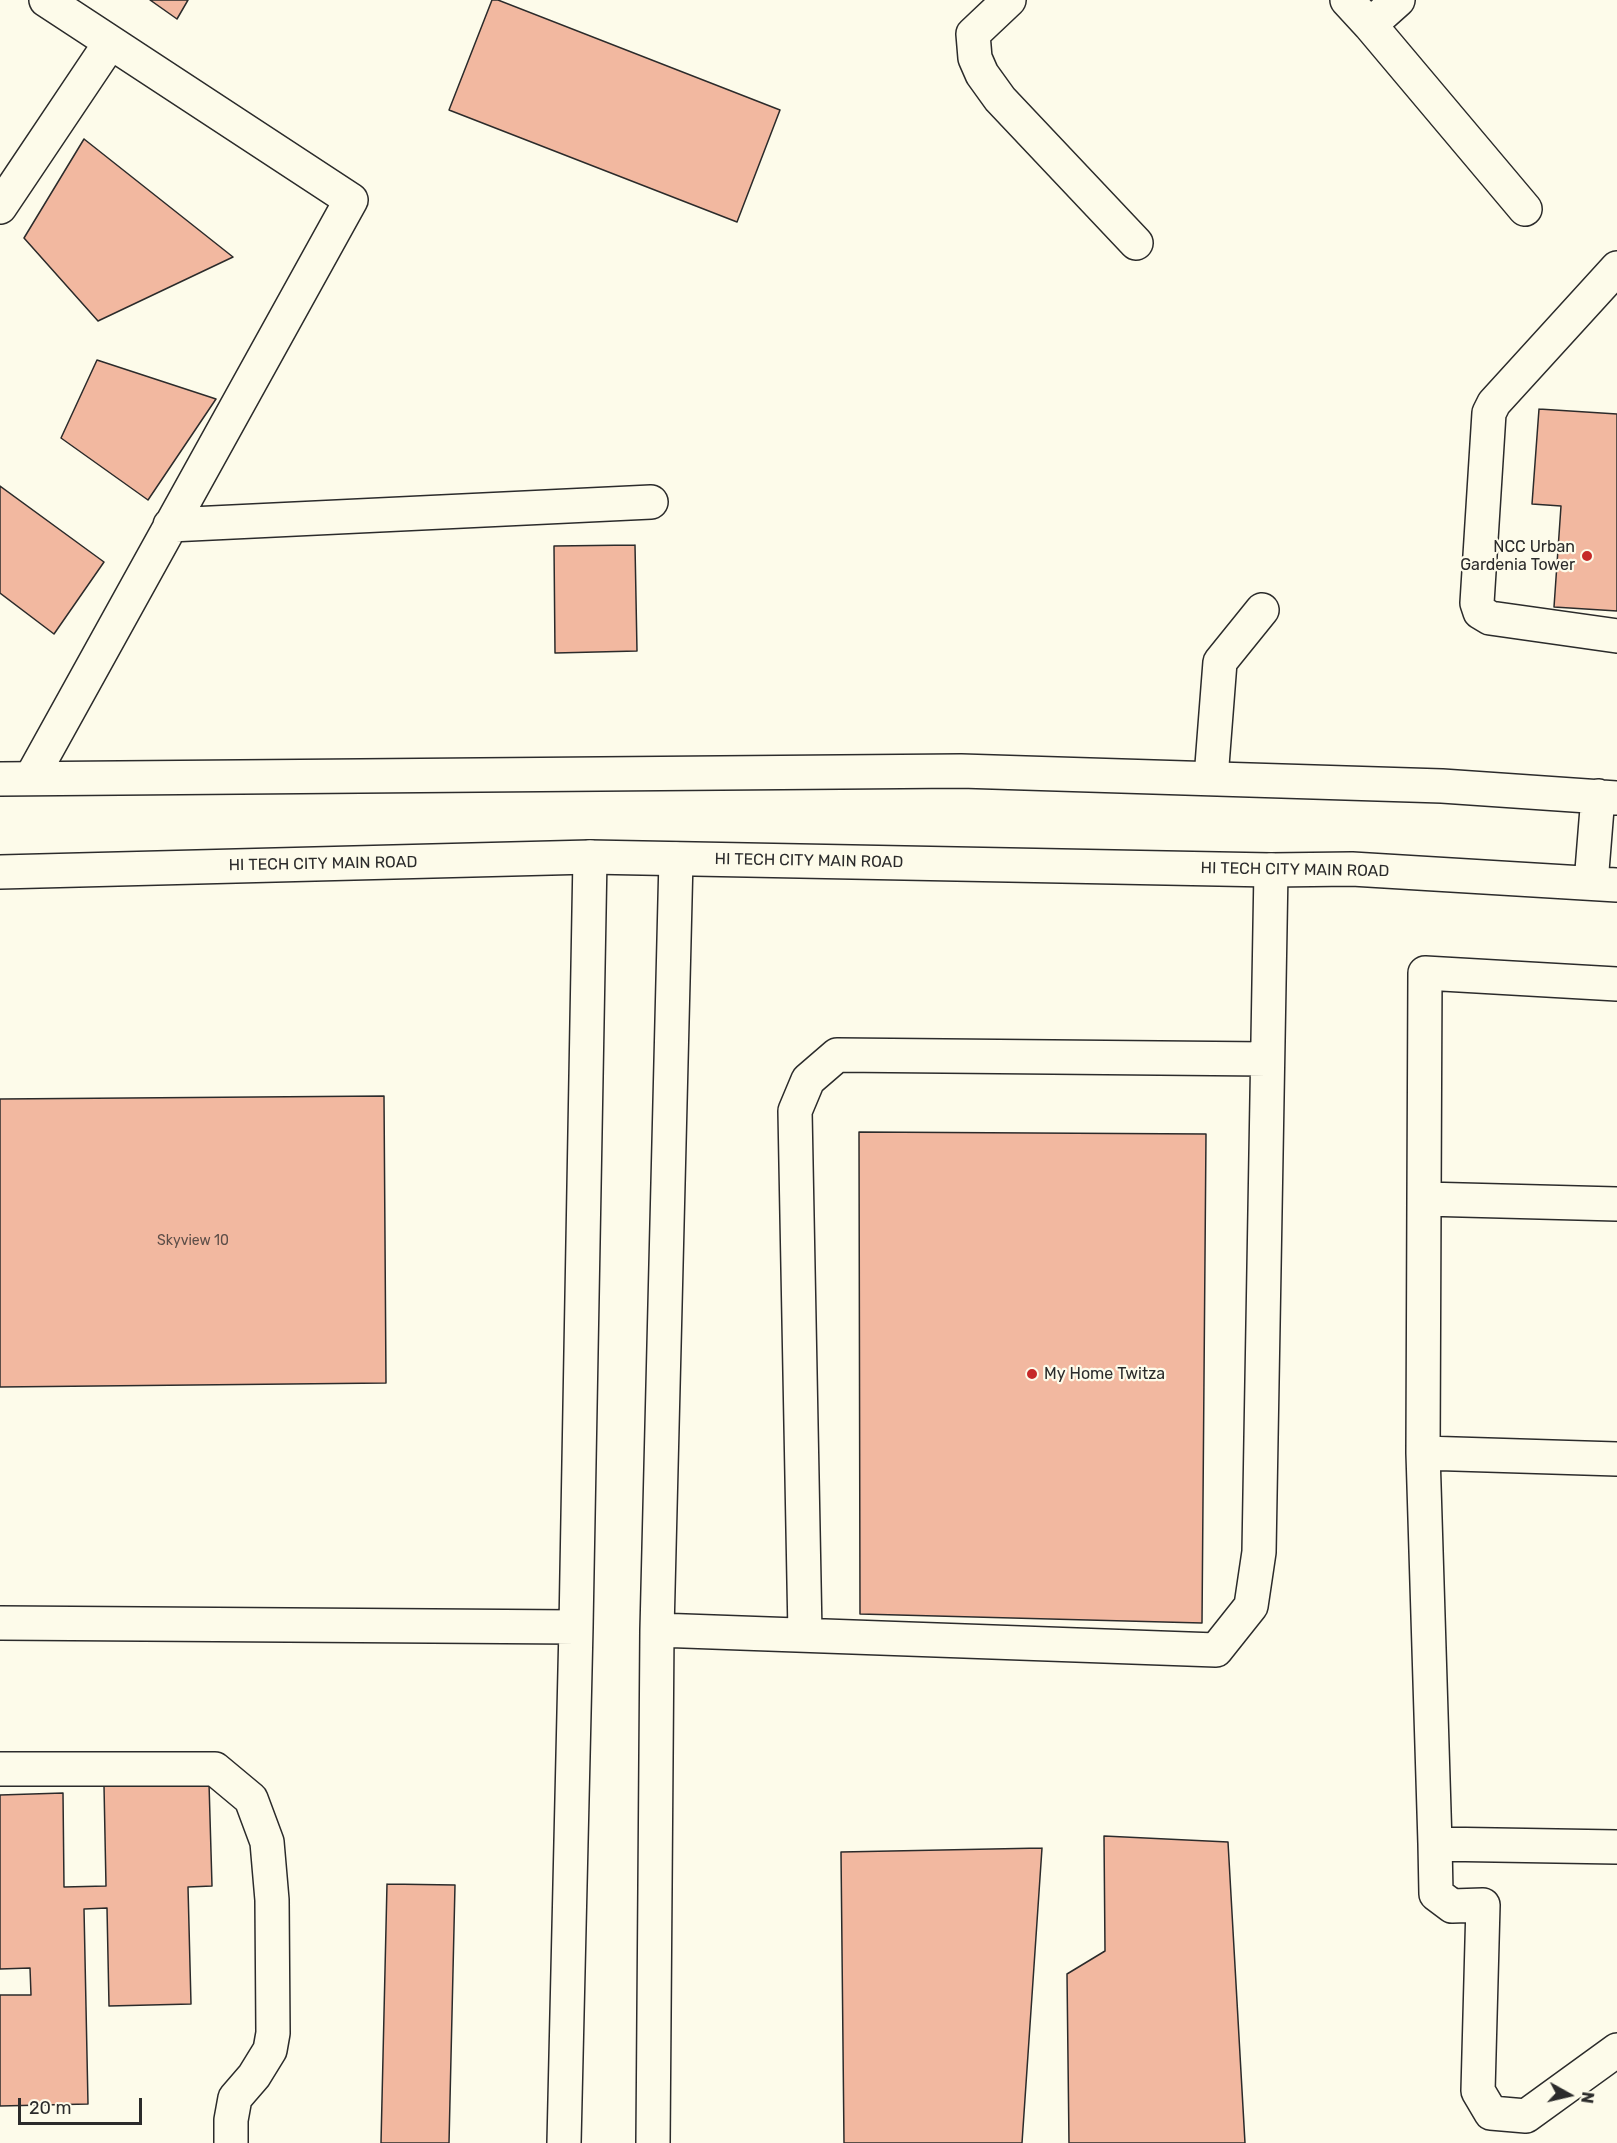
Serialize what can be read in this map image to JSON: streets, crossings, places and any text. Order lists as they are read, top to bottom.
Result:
{
  "streets": {
    "street": ["HI TECH CITY MAIN ROAD"]
  },
  "places": ["NCC Urban Gardenia Tower", "My Home Twitza"],
  "house_numbers": ["Skyview 10"],
  "scale_bar": "20 m",
  "north": "right"
}
